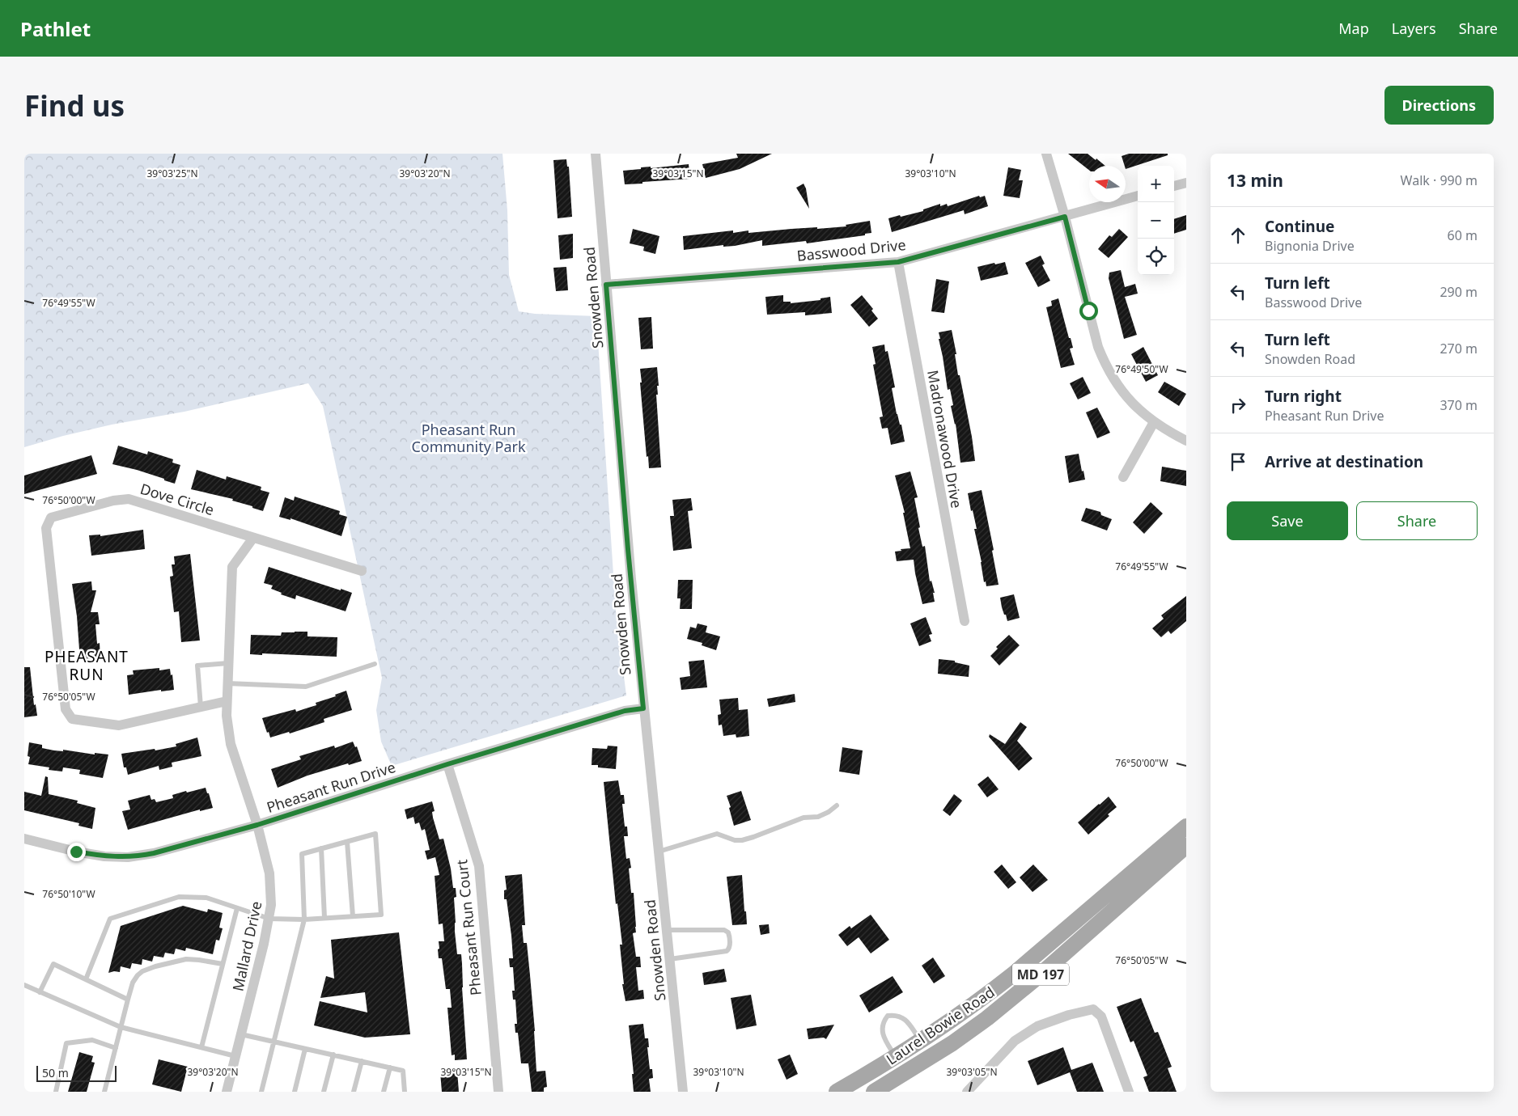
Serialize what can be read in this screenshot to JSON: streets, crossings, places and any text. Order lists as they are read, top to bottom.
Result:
{
  "streets": {
    "main road": ["MD 197", "Laurel Bowie Road"],
    "street": [
      "Basswood Drive",
      "Snowden Road",
      "Madronawood Drive",
      "Dove Circle",
      "Pheasant Run Drive",
      "Pheasant Run Court",
      "Mallard Drive"
    ]
  },
  "crossings": [
    ["Basswood Drive", "Snowden Road"],
    ["Basswood Drive", "Madronawood Drive"],
    ["Snowden Road", "Pheasant Run Drive"],
    ["Dove Circle", "Mallard Drive"],
    ["Pheasant Run Drive", "Pheasant Run Court"],
    ["Pheasant Run Drive", "Mallard Drive"]
  ],
  "districts": ["PHEASANT RUN"],
  "parks": ["Pheasant Run Community Park"],
  "scale_bar": "50 m",
  "north": "left",
  "page": {
    "header": "Pathlet",
    "nav": ["Map", "Layers", "Share"],
    "buttons": [
      "Directions",
      ["Save", "Share"]
    ],
    "title": "Find us",
    "heading": ["13 min", "Walk · 990 m"],
    "map_buttons": ["+", "−"],
    "list": [
      ["Continue", "Bignonia Drive", "60 m"],
      ["Turn left", "Basswood Drive", "290 m"],
      ["Turn left", "Snowden Road", "270 m"],
      ["Turn right", "Pheasant Run Drive", "370 m"],
      "Arrive at destination"
    ],
    "scale": "50 m"
  },
  "coordinates": [
    "39°03'25\"N",
    "39°03'20\"N",
    "39°03'15\"N",
    "39°03'10\"N",
    "76°49'55\"W",
    "76°49'50\"W",
    "76°50'00\"W",
    "76°50'05\"W",
    "76°50'10\"W",
    "39°03'05\"N"
  ]
}
